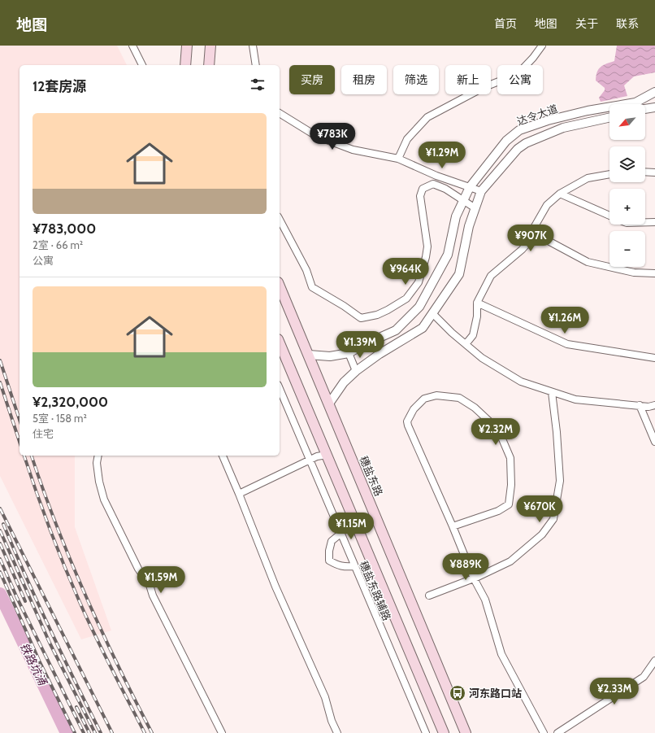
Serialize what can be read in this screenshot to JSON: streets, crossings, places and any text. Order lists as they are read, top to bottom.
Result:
{
  "streets": {
    "main road": ["穗盐东路"],
    "street": ["达令大道", "穗盐东路辅路"]
  },
  "crossings": [
    ["达令大道", "穗盐东路"]
  ],
  "water": ["铁路坑涌"],
  "places": {
    "bus stop": ["河东路口站"]
  },
  "north": "bottom left",
  "page": {
    "header": "地图",
    "nav": [
      "首页",
      "地图",
      "关于",
      "联系"
    ],
    "chip": [
      "买房",
      "租房",
      "筛选",
      "新上",
      "公寓"
    ],
    "heading": "12套房源",
    "map_buttons": ["+", "−"],
    "list": [
      {
        "name": "¥783,000",
        "note": "2室 · 66 m² · 公寓"
      },
      {
        "name": "¥2,320,000",
        "note": "5室 · 158 m² · 住宅"
      }
    ],
    "price": [
      "¥783K",
      "¥1.29M",
      "¥907K",
      "¥964K",
      "¥1.26M",
      "¥1.39M",
      "¥2.32M",
      "¥670K",
      "¥1.15M",
      "¥889K",
      "¥1.59M",
      "¥2.33M"
    ]
  }
}
